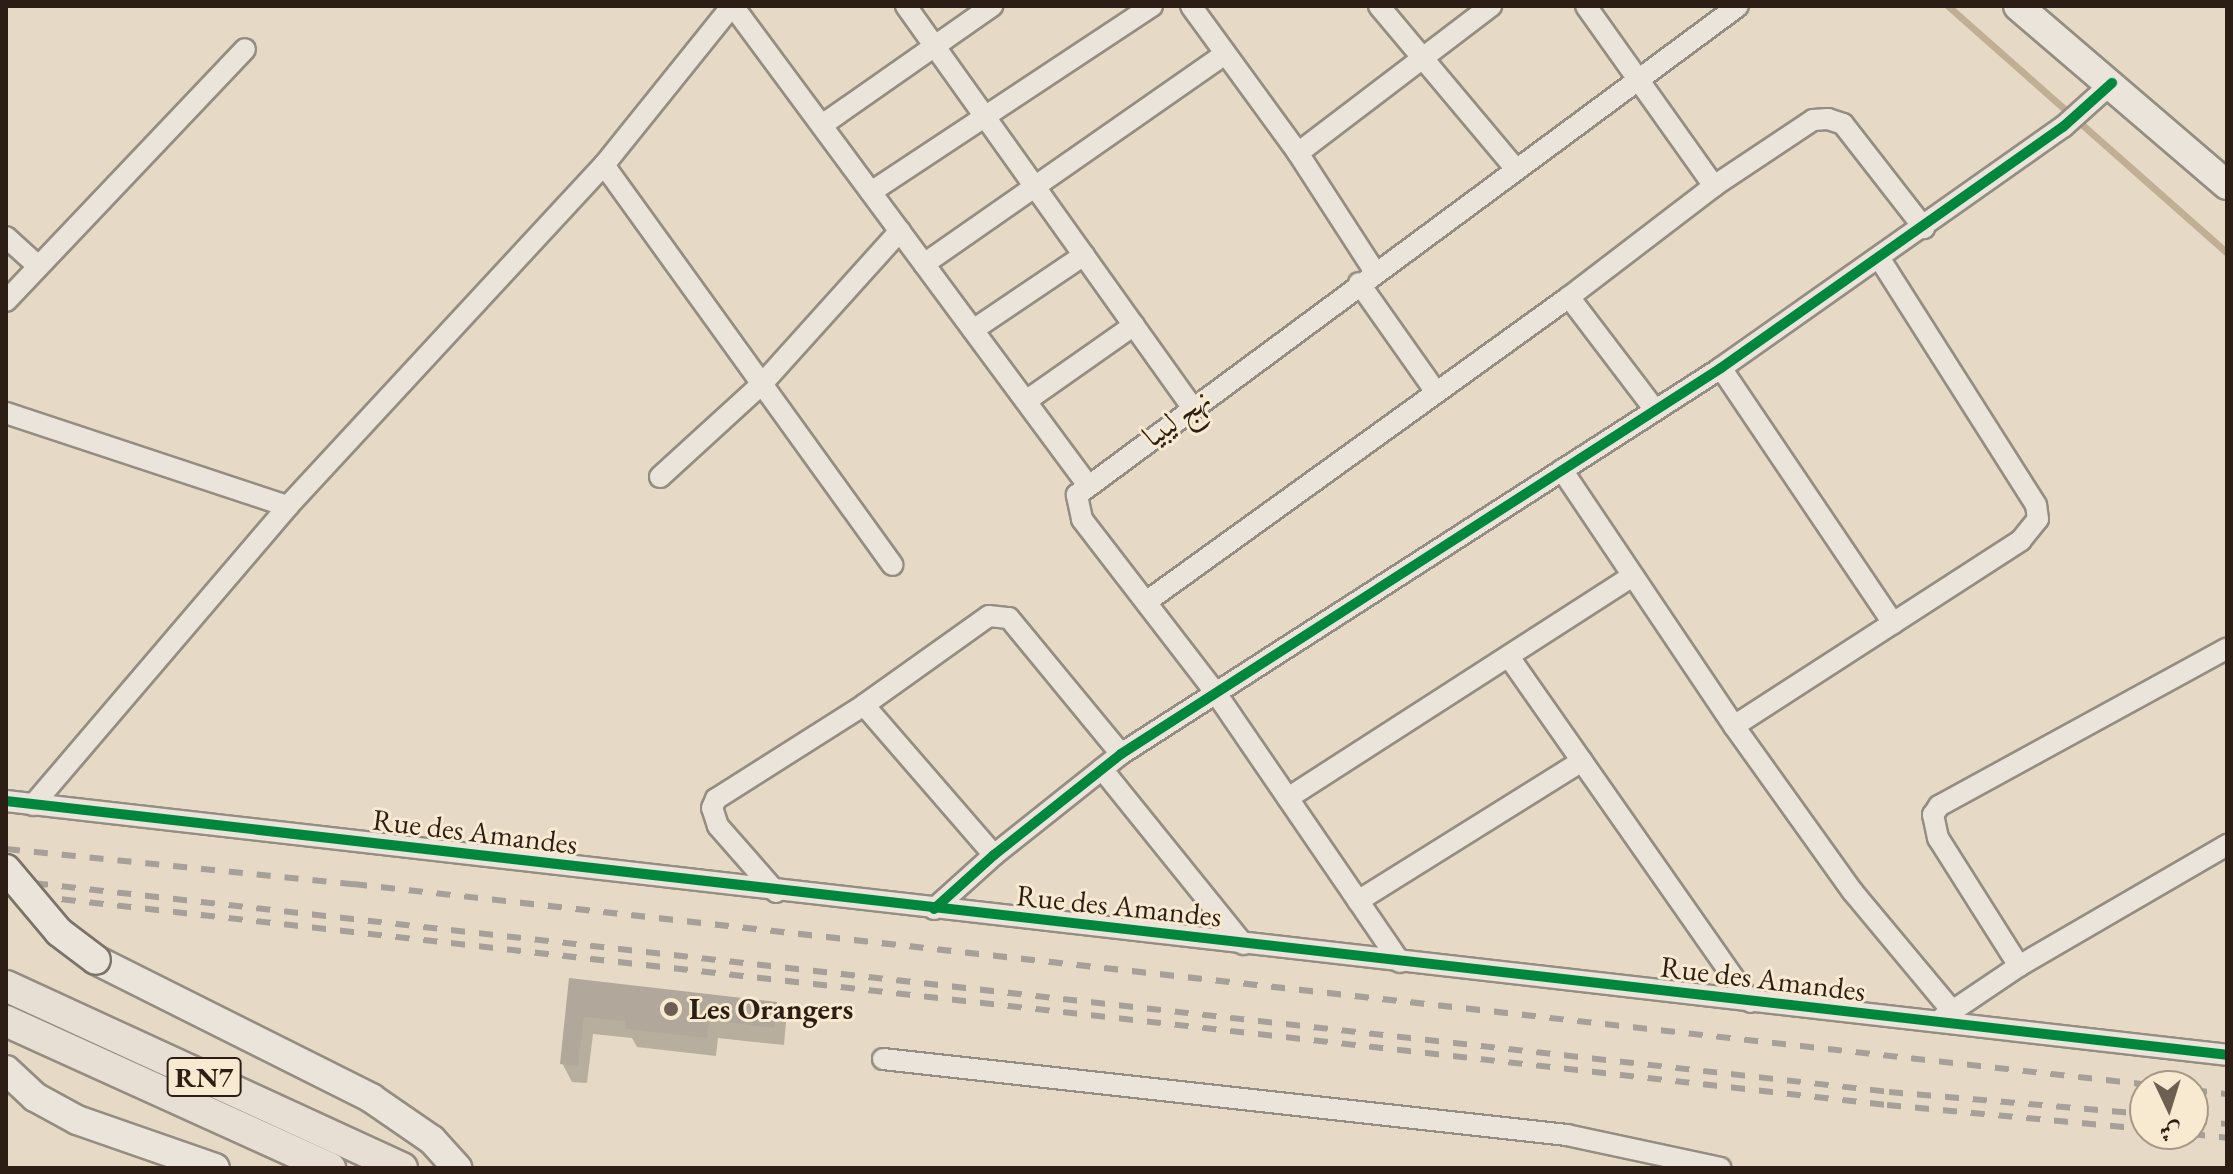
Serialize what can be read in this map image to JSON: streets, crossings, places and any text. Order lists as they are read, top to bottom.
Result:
{
  "streets": {
    "main road": ["RN7"],
    "street": ["نهج ليبيا", "Rue des Amandes"]
  },
  "places": ["Les Orangers"],
  "north": "bottom"
}
